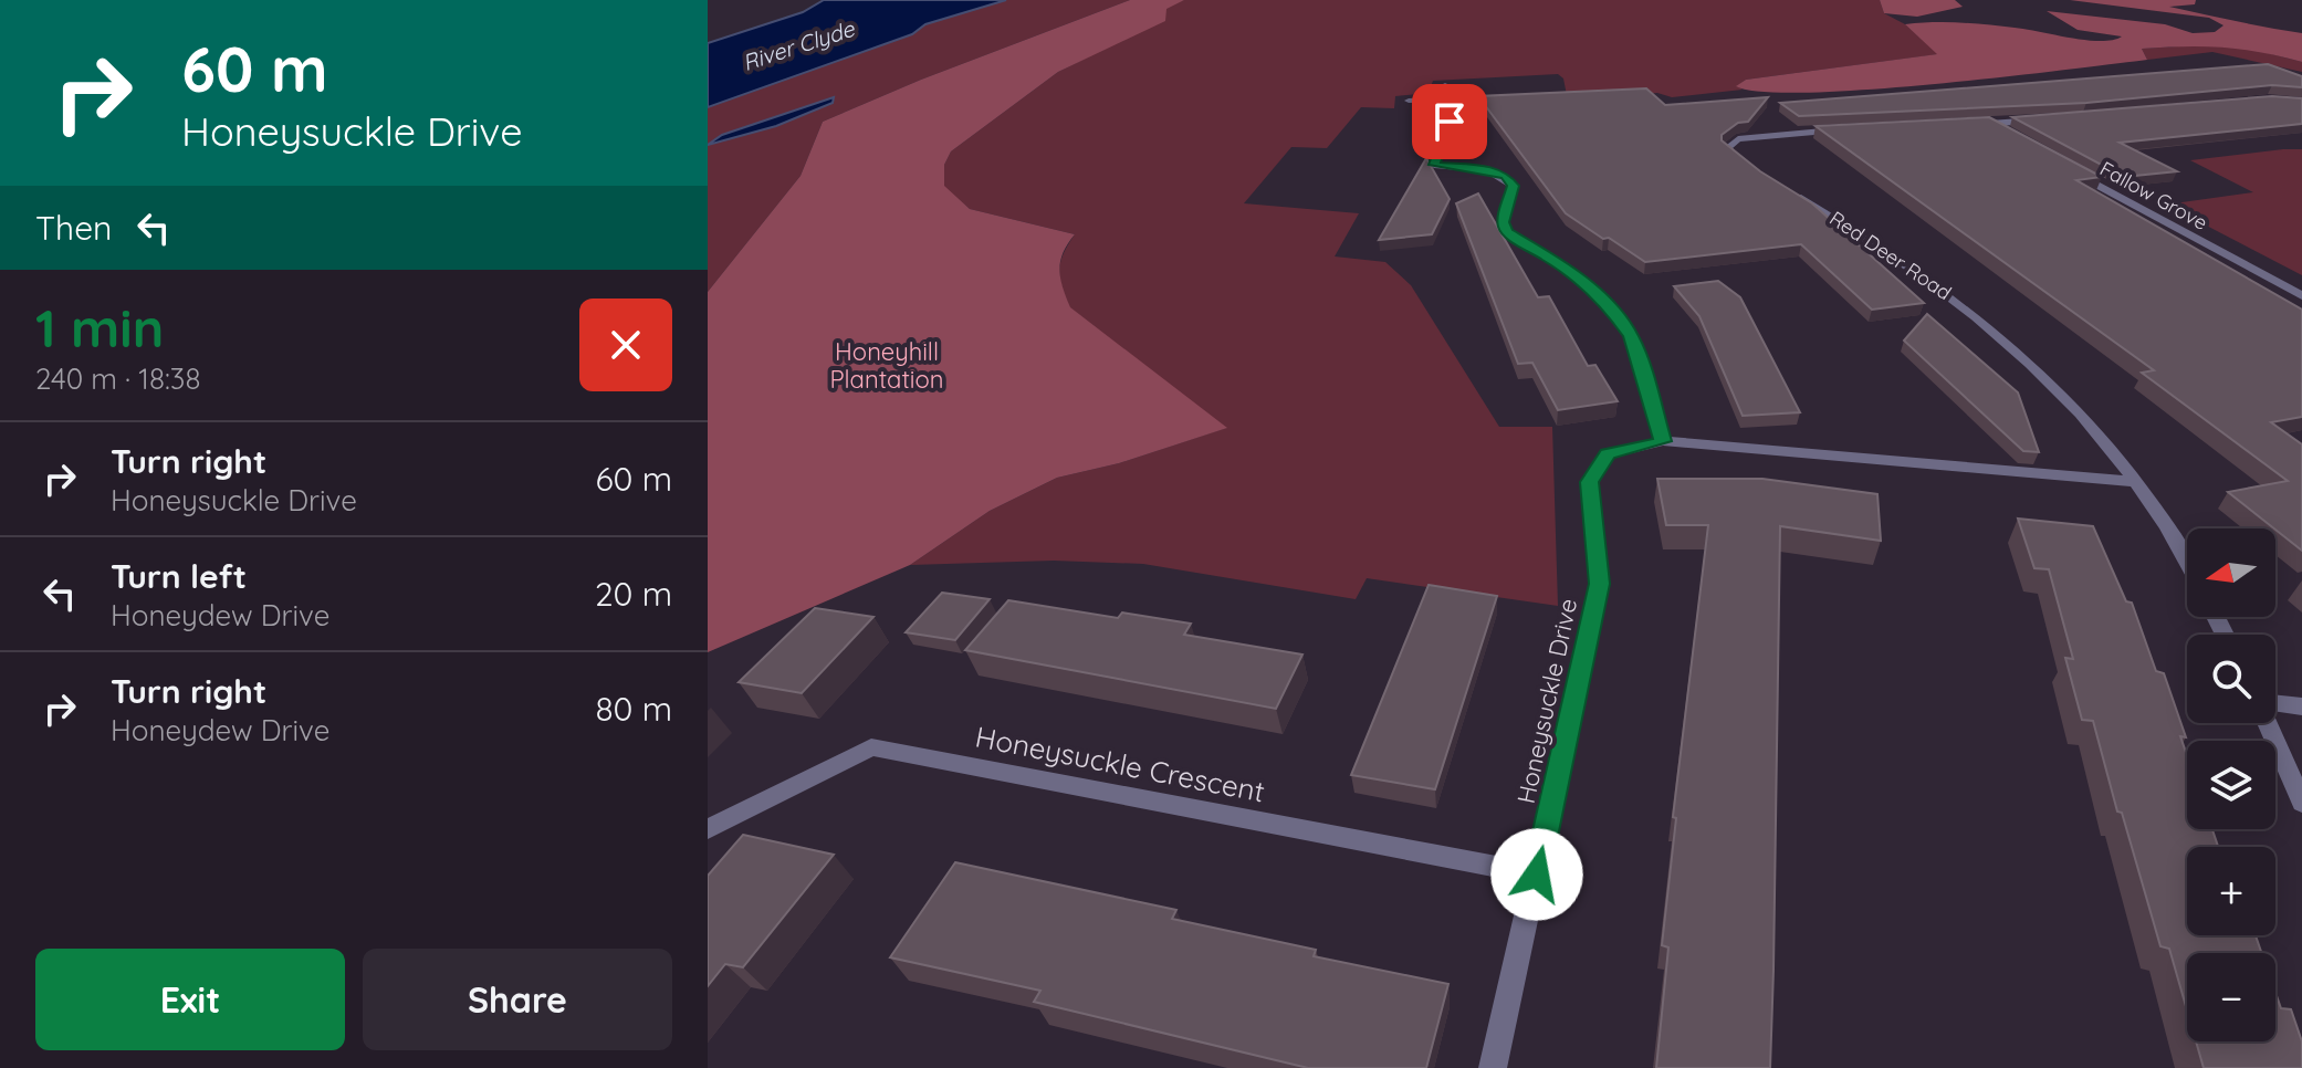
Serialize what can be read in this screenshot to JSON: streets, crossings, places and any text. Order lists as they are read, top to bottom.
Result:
{
  "streets": {
    "street": [
      "Fallow Grove",
      "Red Deer Road",
      "Honeysuckle Drive",
      "Honeysuckle Crescent"
    ]
  },
  "crossings": [
    ["Red Deer Road", "Honeysuckle Drive"],
    ["Honeysuckle Drive", "Honeysuckle Crescent"]
  ],
  "water": ["River Clyde"],
  "parks": ["Honeyhill Plantation"],
  "north": "left",
  "page": {
    "turn": ["60 m", "Honeysuckle Drive"],
    "then": "Then",
    "heading": ["1 min", "240 m · 18:38"],
    "list": [
      {
        "name": "Turn right",
        "note": "Honeysuckle Drive",
        "value": "60 m"
      },
      {
        "name": "Turn left",
        "note": "Honeydew Drive",
        "value": "20 m"
      },
      {
        "name": "Turn right",
        "note": "Honeydew Drive",
        "value": "80 m"
      }
    ],
    "map_buttons": ["+", "−"],
    "buttons": ["Exit", "Share"]
  }
}
